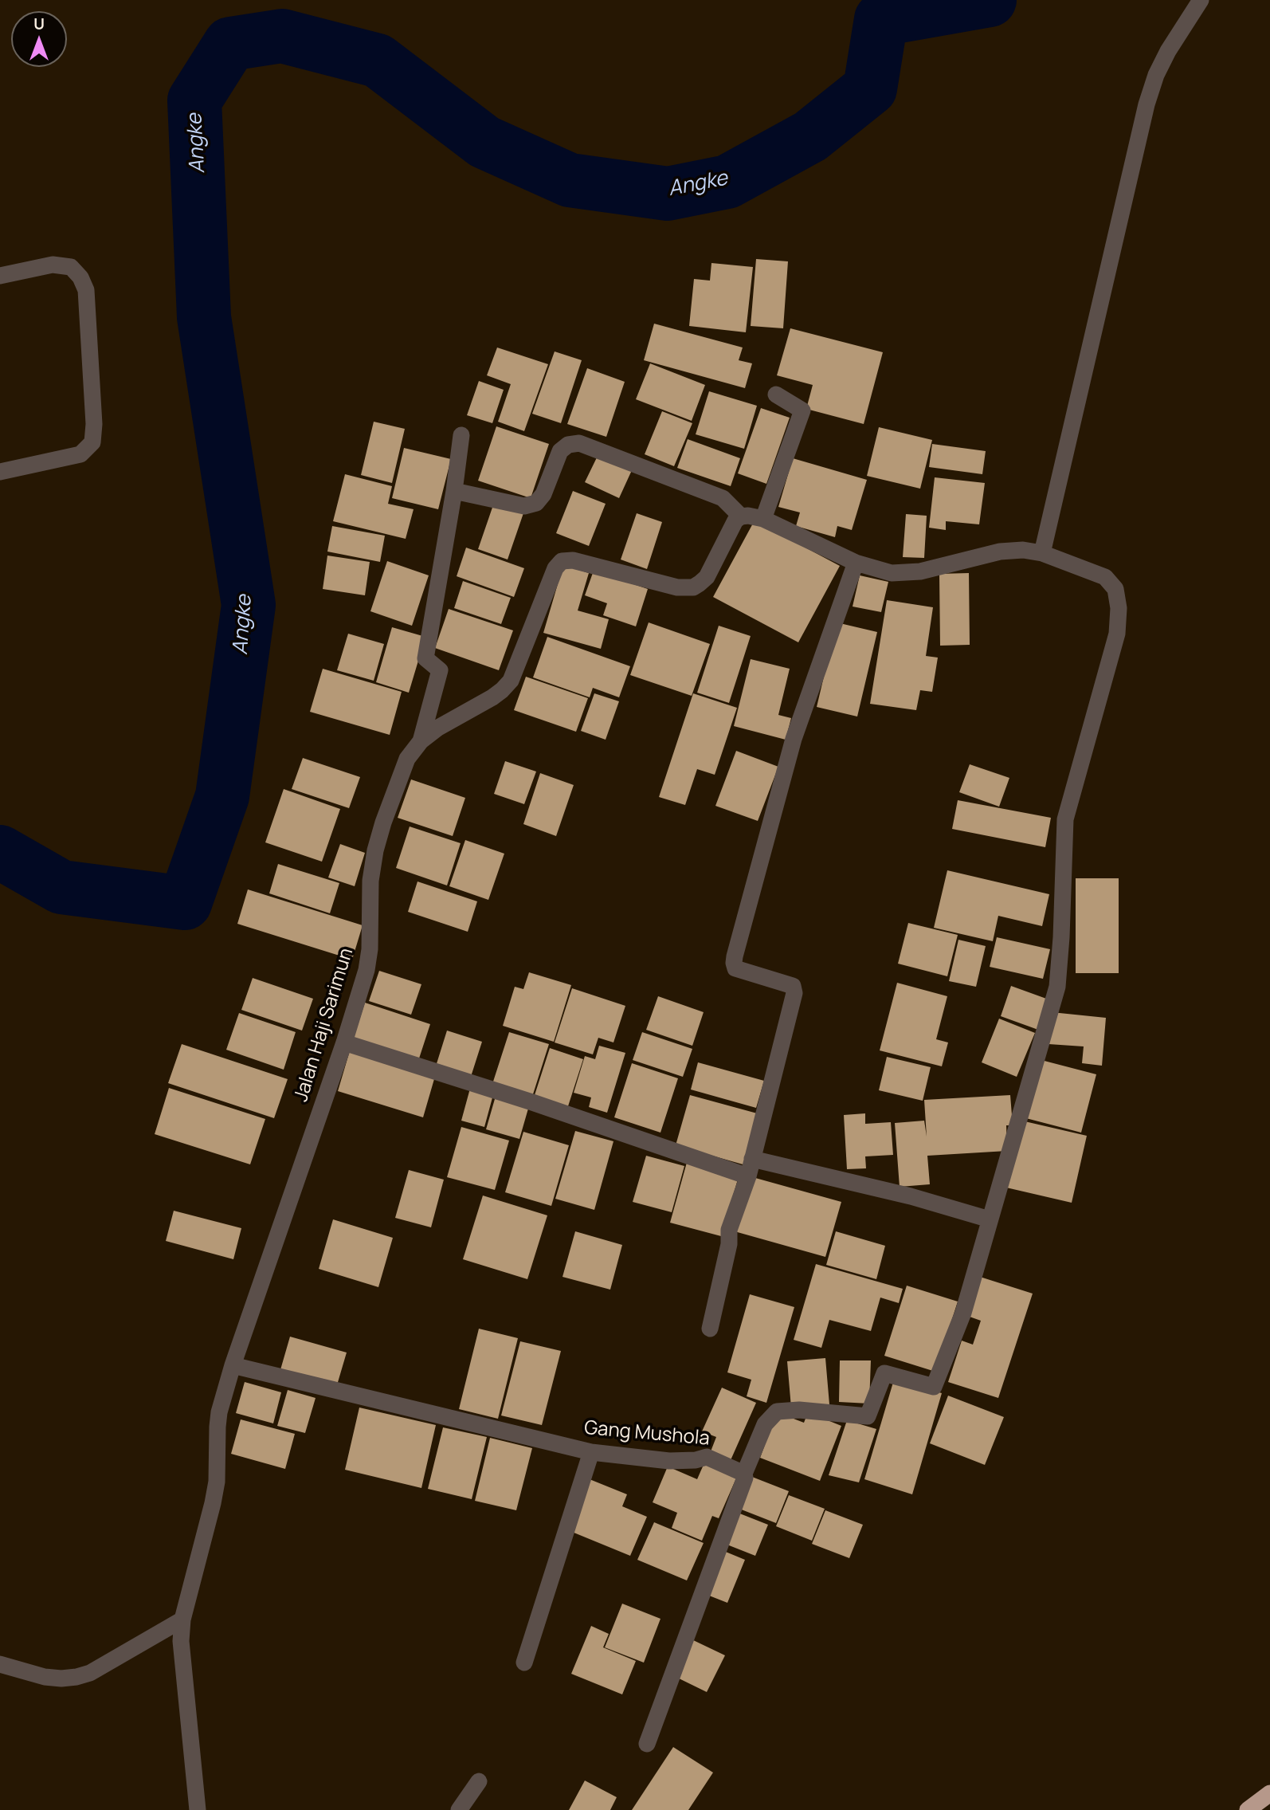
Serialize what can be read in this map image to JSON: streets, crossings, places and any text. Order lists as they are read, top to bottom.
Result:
{
  "streets": {
    "street": ["Jalan Haji Sarimun", "Gang Mushola"]
  },
  "crossings": [
    ["Jalan Haji Sarimun", "Gang Mushola"]
  ],
  "water": ["Angke"],
  "north": "top"
}
